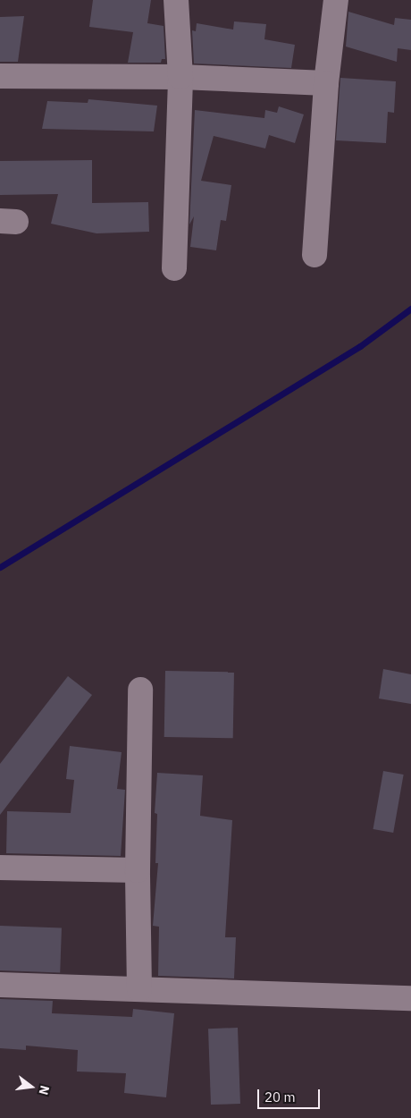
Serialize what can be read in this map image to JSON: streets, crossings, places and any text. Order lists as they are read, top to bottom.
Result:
{
  "scale_bar": "20 m",
  "north": "right"
}
